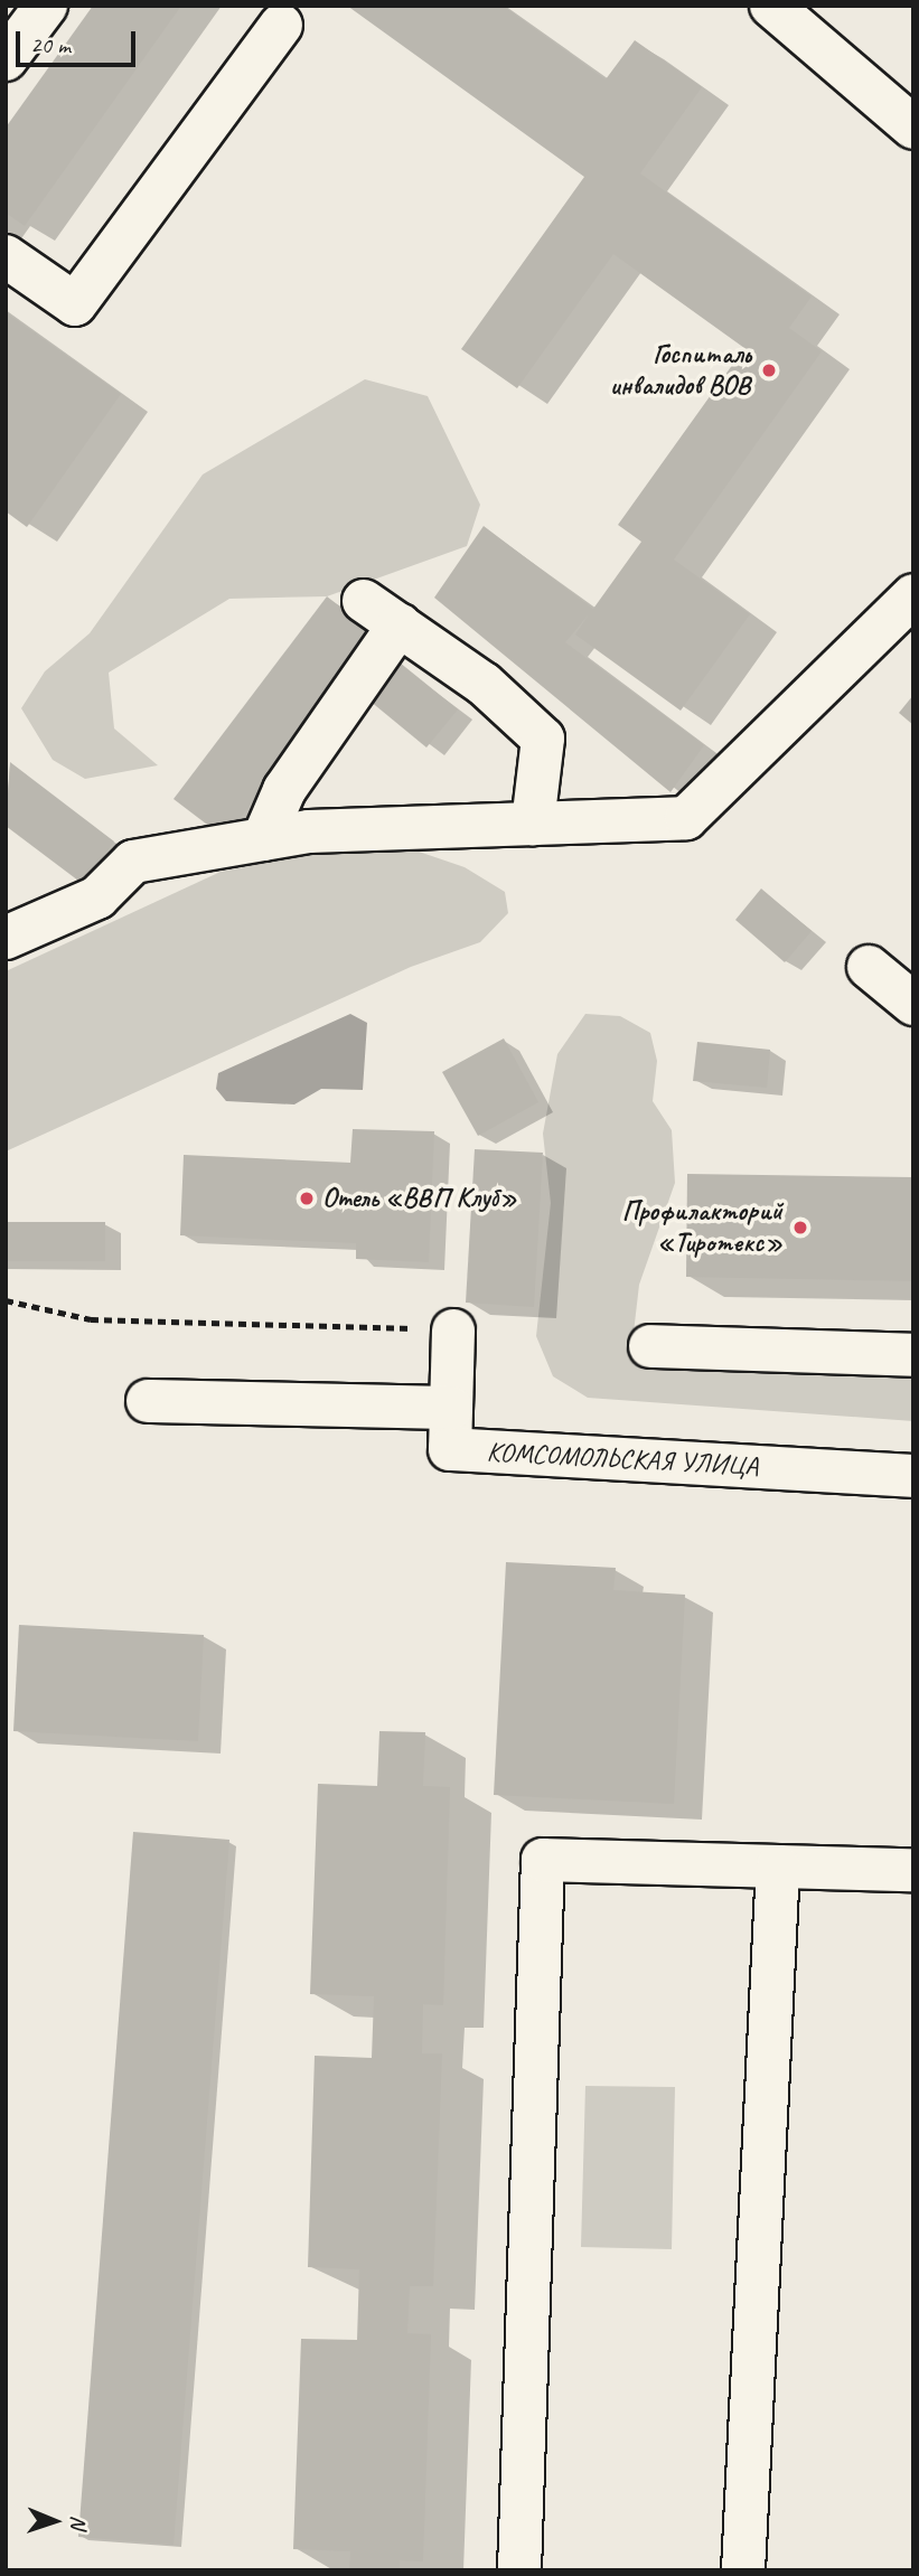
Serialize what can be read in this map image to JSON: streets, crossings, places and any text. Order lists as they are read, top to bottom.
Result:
{
  "streets": {
    "street": ["КОМСОМОЛЬСКАЯ УЛИЦА"]
  },
  "places": ["Госпиталь инвалидов ВОВ", "Отель «ВВП Клуб»", "Профилакторий «Тиротекс»"],
  "scale_bar": "20 m",
  "north": "right"
}
